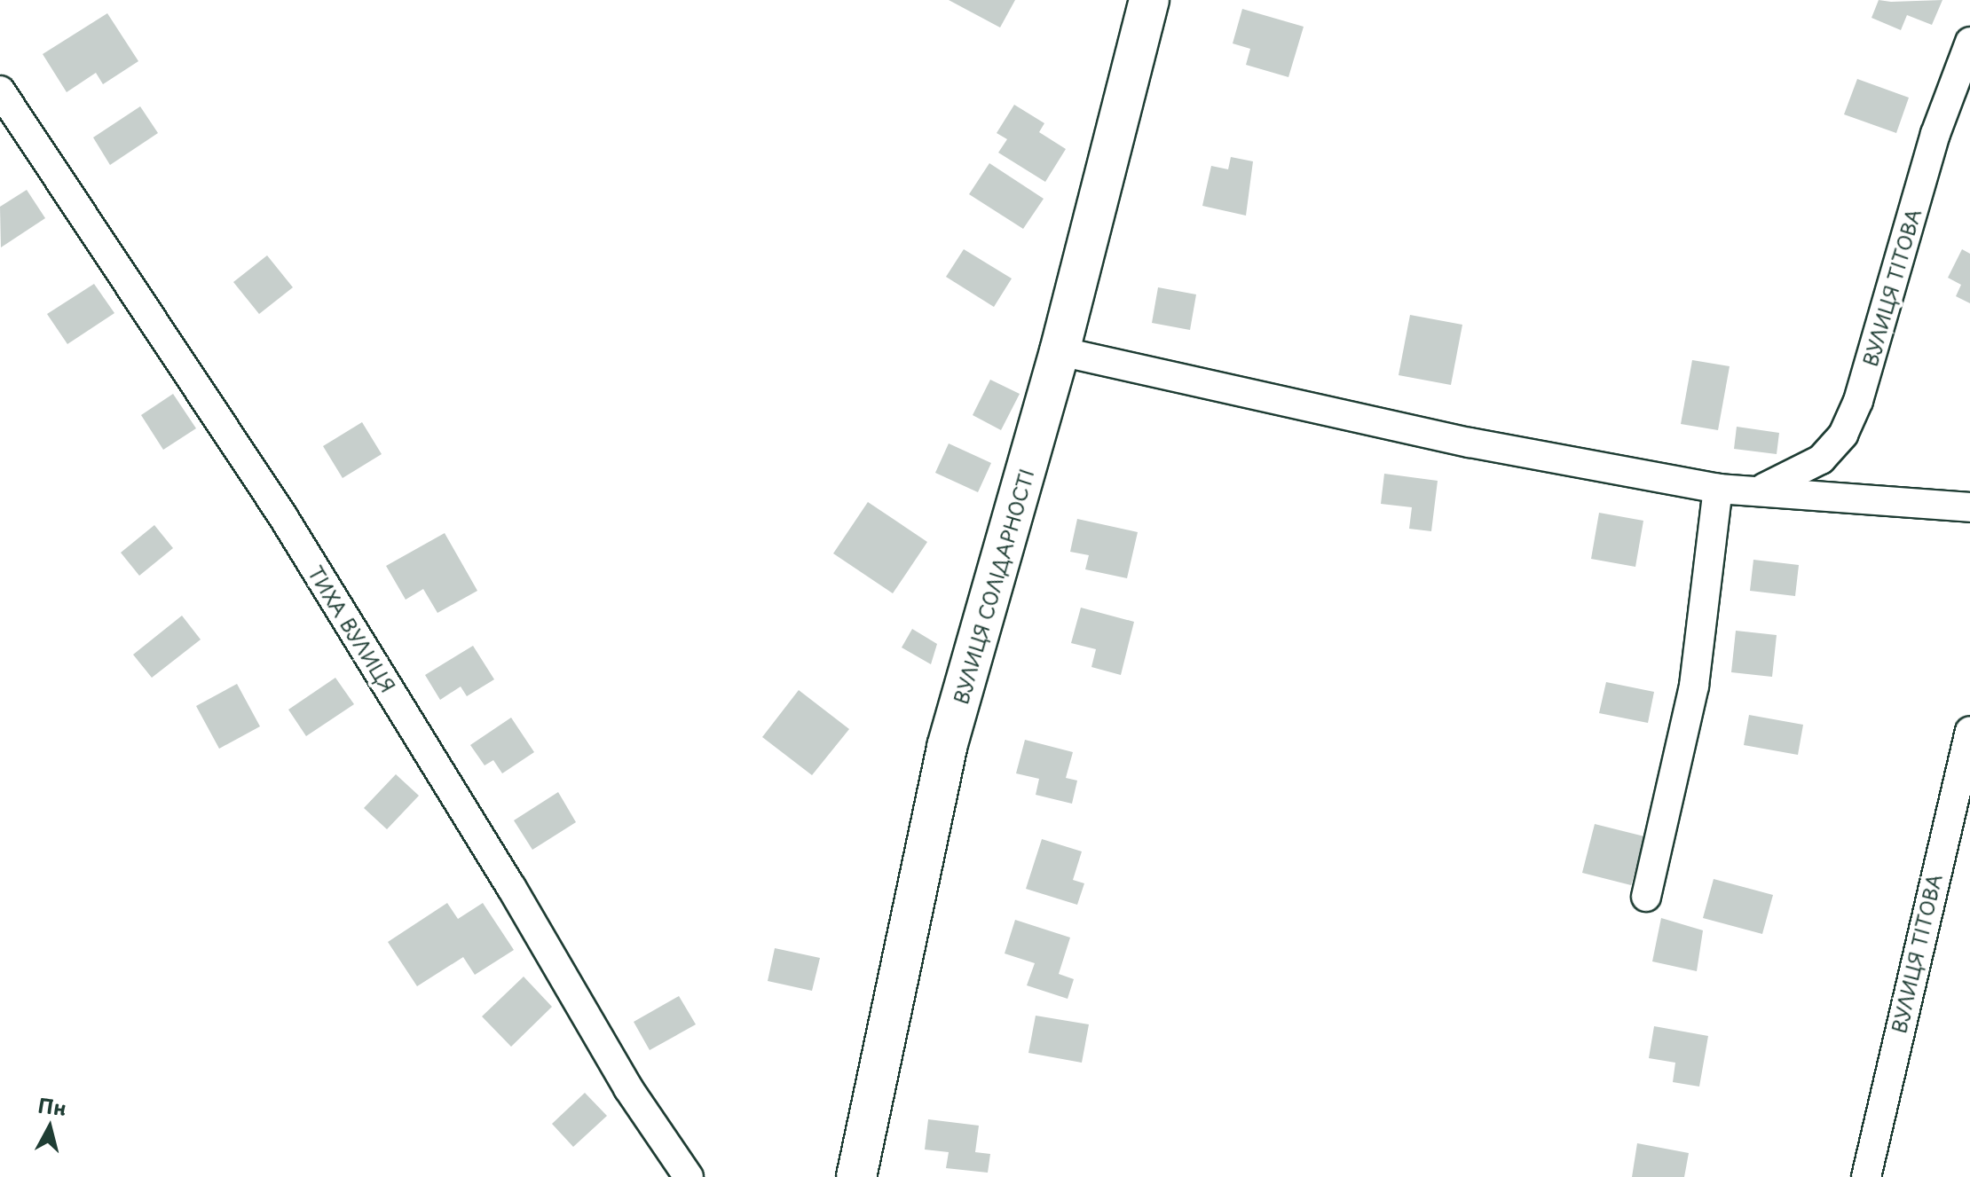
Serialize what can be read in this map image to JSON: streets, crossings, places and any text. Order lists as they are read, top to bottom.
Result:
{
  "streets": {
    "main road": ["ВУЛИЦЯ СОЛІДАРНОСТІ"],
    "street": ["ВУЛИЦЯ ТІТОВА", "ТИХА ВУЛИЦЯ"]
  },
  "north": "top"
}
